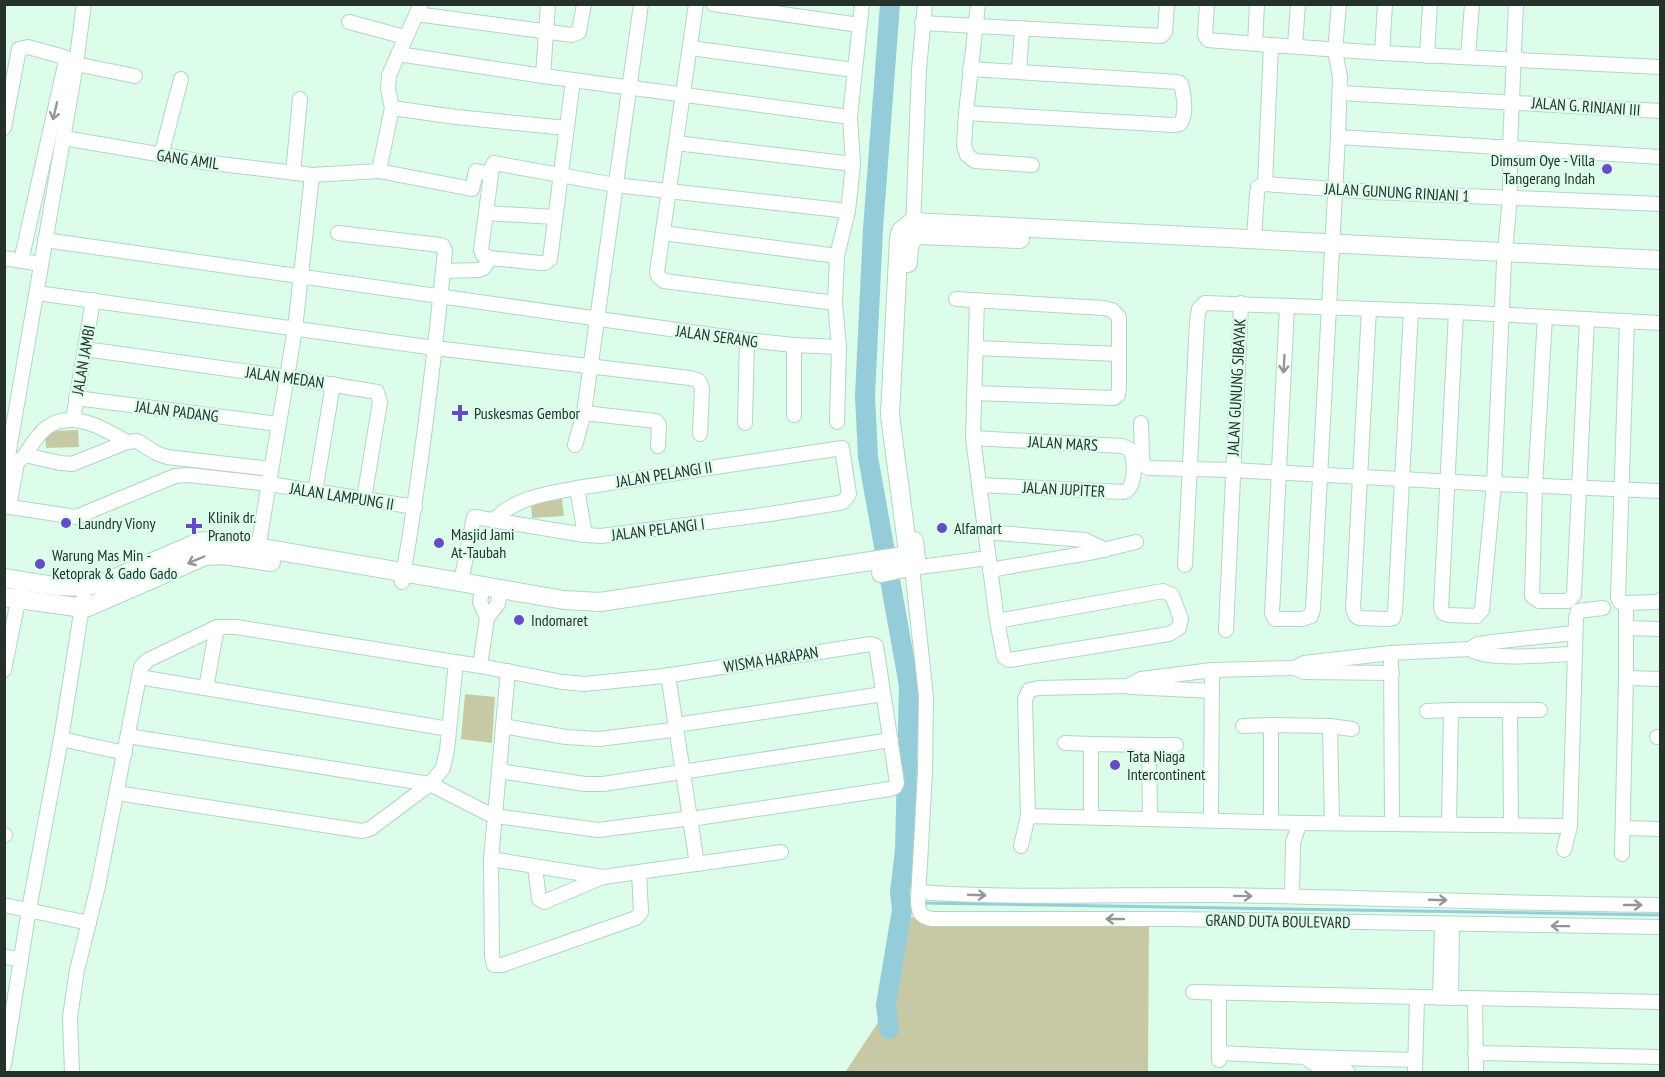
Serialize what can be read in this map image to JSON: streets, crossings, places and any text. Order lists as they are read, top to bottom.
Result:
{
  "streets": {
    "street": [
      "JALAN G. RINJANI III",
      "GANG AMIL",
      "JALAN GUNUNG RINJANI 1",
      "JALAN SERANG",
      "JALAN JAMBI",
      "JALAN MEDAN",
      "JALAN GUNUNG SIBAYAK",
      "JALAN PADANG",
      "JALAN MARS",
      "JALAN PELANGI II",
      "JALAN JUPITER",
      "JALAN LAMPUNG II",
      "JALAN PELANGI I",
      "WISMA HARAPAN",
      "GRAND DUTA BOULEVARD"
    ]
  },
  "crossings": [
    ["JALAN JAMBI", "JALAN MEDAN"],
    ["JALAN JAMBI", "JALAN PADANG"],
    ["JALAN MEDAN", "JALAN LAMPUNG II"],
    ["JALAN MARS", "JALAN JUPITER"],
    ["JALAN PELANGI II", "JALAN PELANGI I"]
  ],
  "places": {
    "other": [
      "Dimsum Oye - Villa Tangerang Indah",
      "Laundry Viony",
      "Alfamart",
      "Masjid Jami At-Taubah",
      "Warung Mas Min - Ketoprak & Gado Gado",
      "Indomaret",
      "Tata Niaga Intercontinent"
    ],
    "health": ["Puskesmas Gembor", "Klinik dr. Pranoto"]
  }
}
